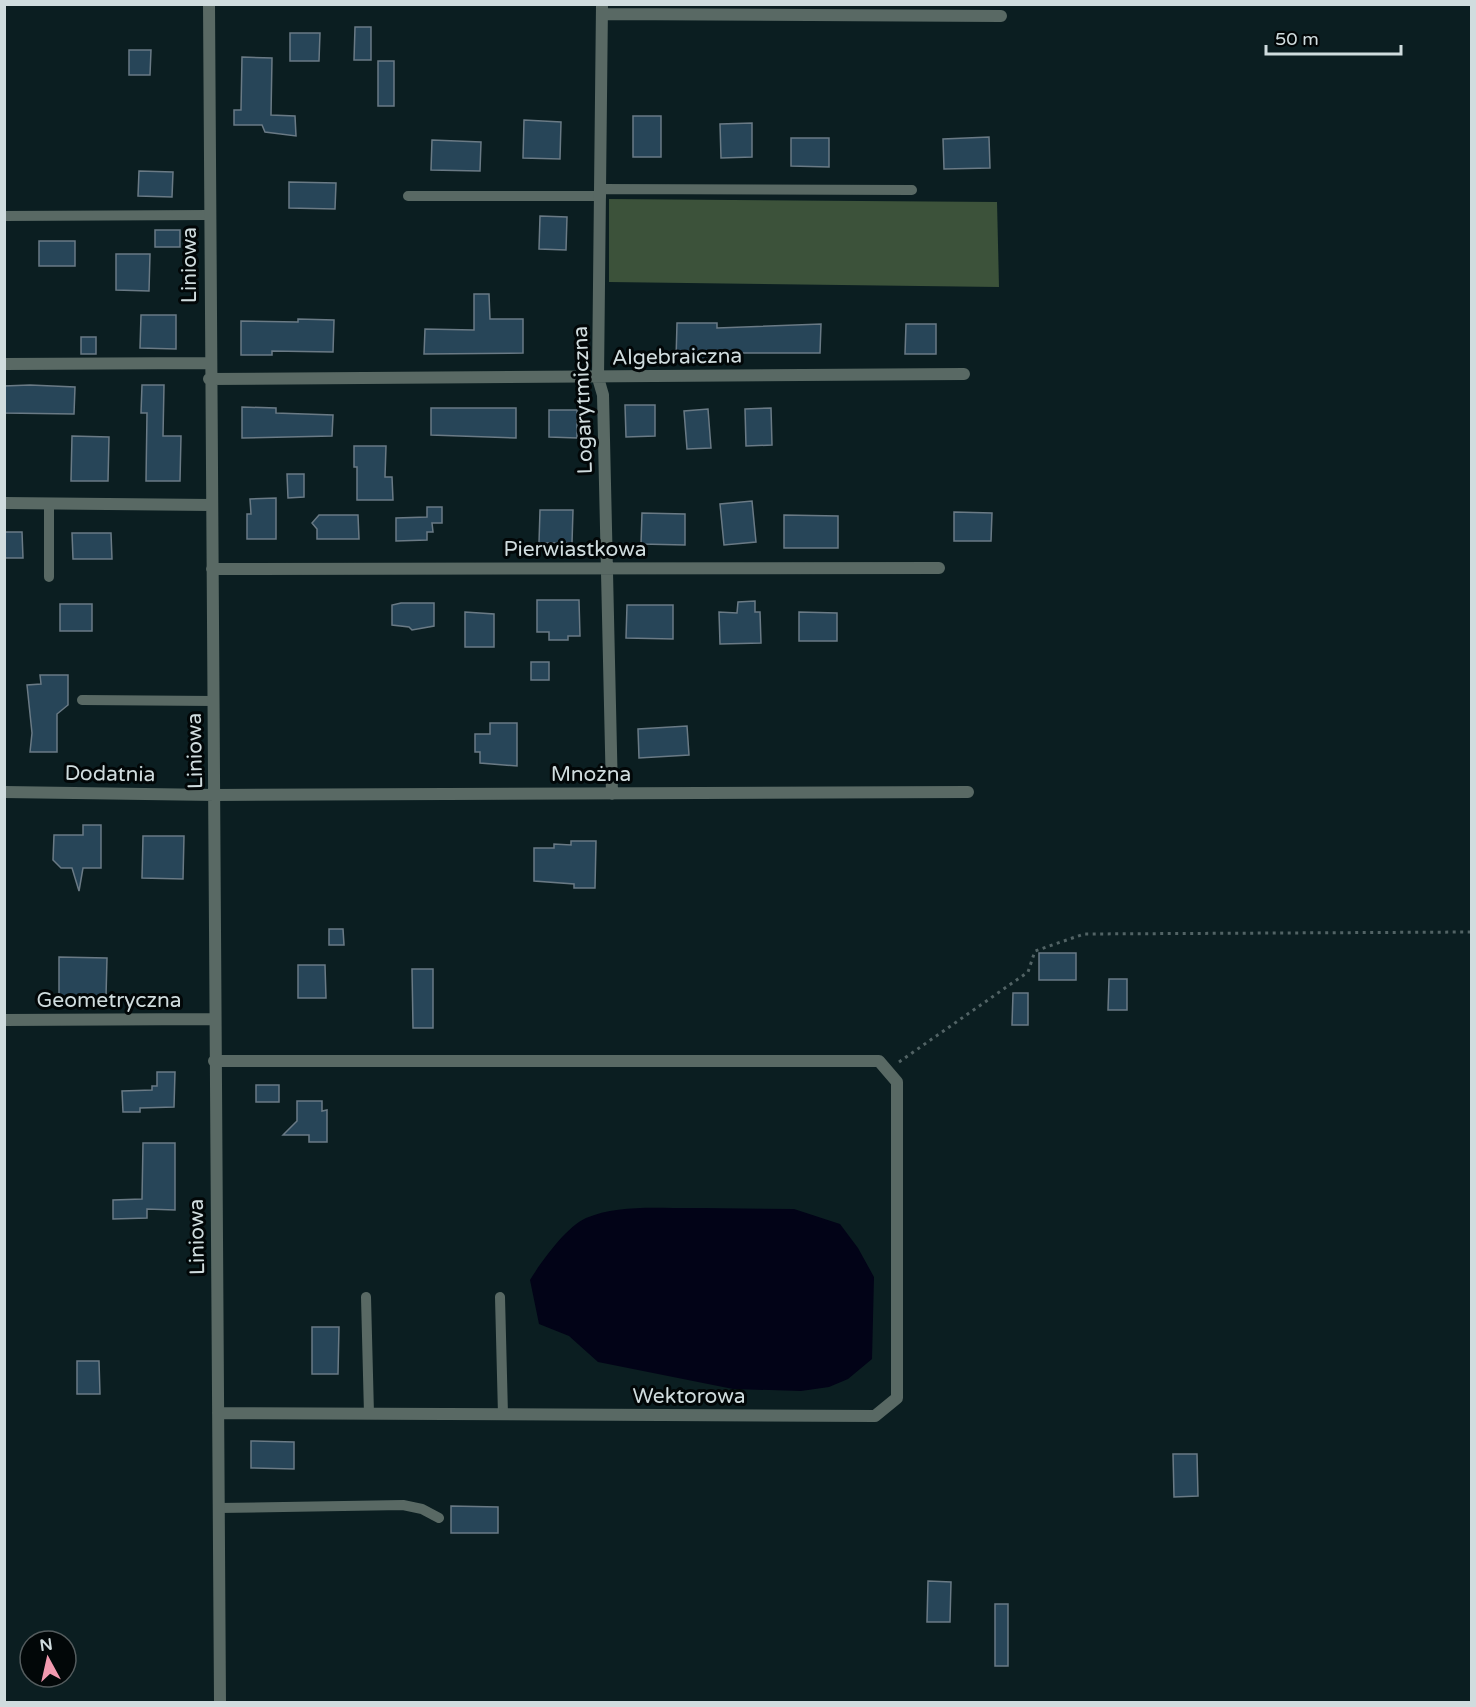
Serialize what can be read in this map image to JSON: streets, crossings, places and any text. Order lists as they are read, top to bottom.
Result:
{
  "streets": {
    "street": [
      "Liniowa",
      "Algebraiczna",
      "Logarytmiczna",
      "Pierwiastkowa",
      "Dodatnia",
      "Mnożna",
      "Geometryczna",
      "Wektorowa"
    ]
  },
  "crossings": [
    ["Liniowa", "Algebraiczna"],
    ["Liniowa", "Pierwiastkowa"],
    ["Liniowa", "Dodatnia"],
    ["Liniowa", "Mnożna"],
    ["Liniowa", "Geometryczna"],
    ["Liniowa", "Wektorowa"],
    ["Algebraiczna", "Logarytmiczna"],
    ["Logarytmiczna", "Pierwiastkowa"],
    ["Logarytmiczna", "Mnożna"],
    ["Dodatnia", "Mnożna"]
  ],
  "scale_bar": "50 m",
  "north": "top"
}
